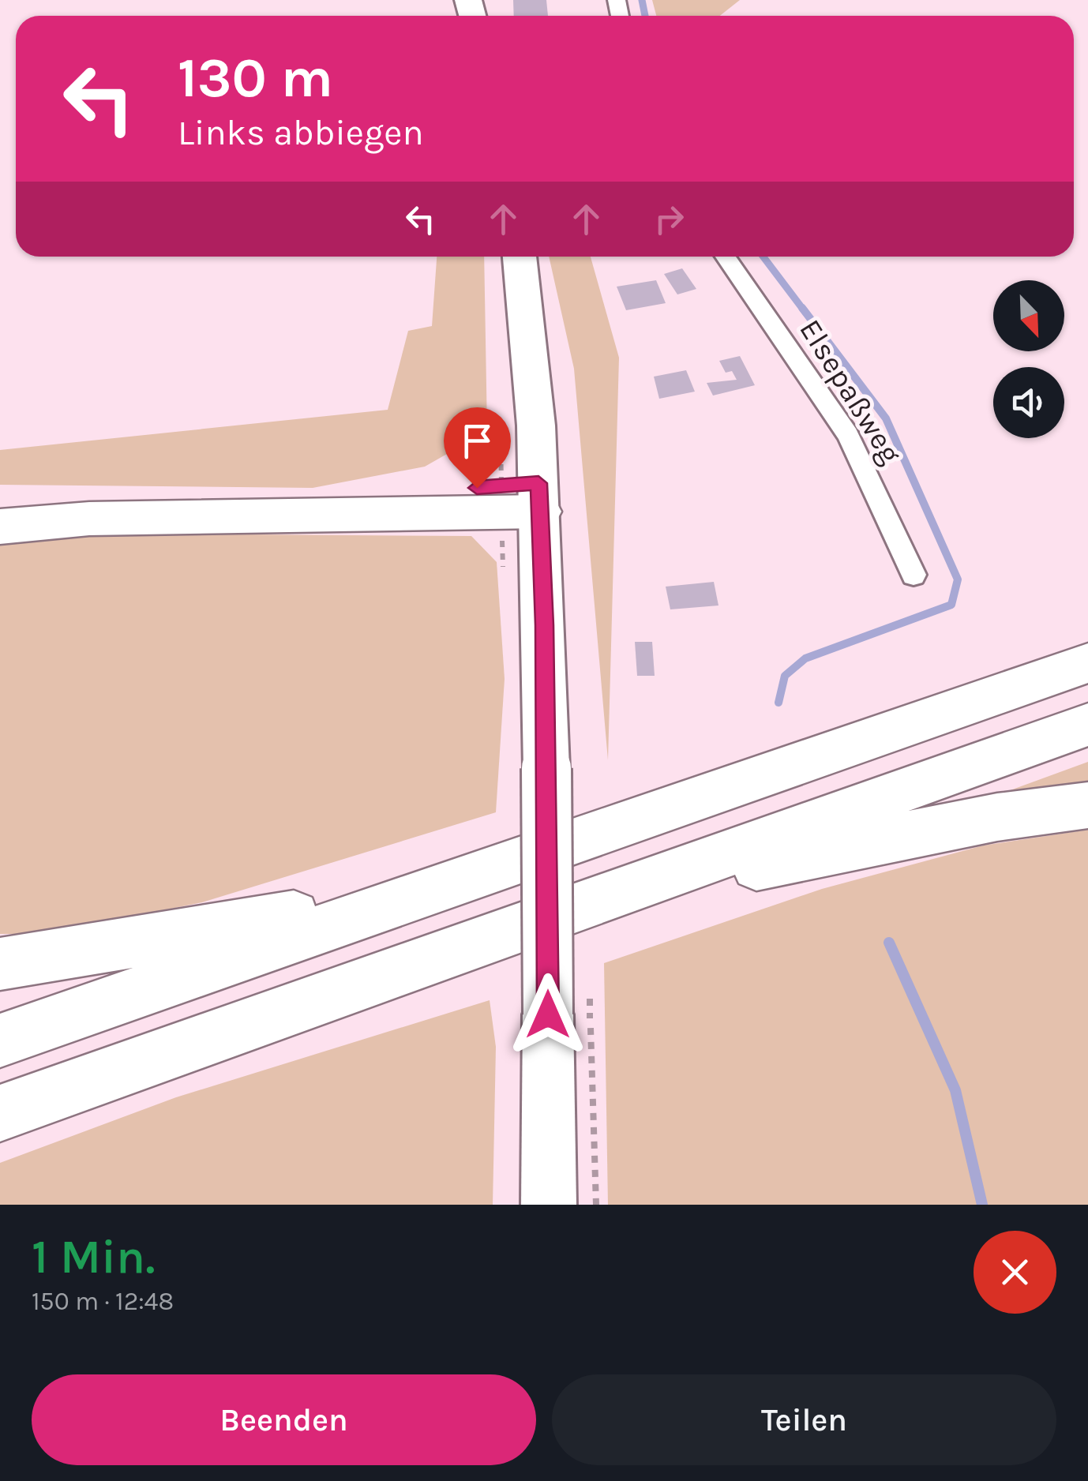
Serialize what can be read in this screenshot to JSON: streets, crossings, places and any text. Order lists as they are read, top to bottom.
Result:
{
  "streets": {
    "street": ["Elsepaßweg"]
  },
  "north": "bottom right",
  "page": {
    "turn": ["130 m", "Links abbiegen"],
    "heading": ["1 Min.", "150 m · 12:48"],
    "buttons": ["Beenden", "Teilen"]
  }
}
